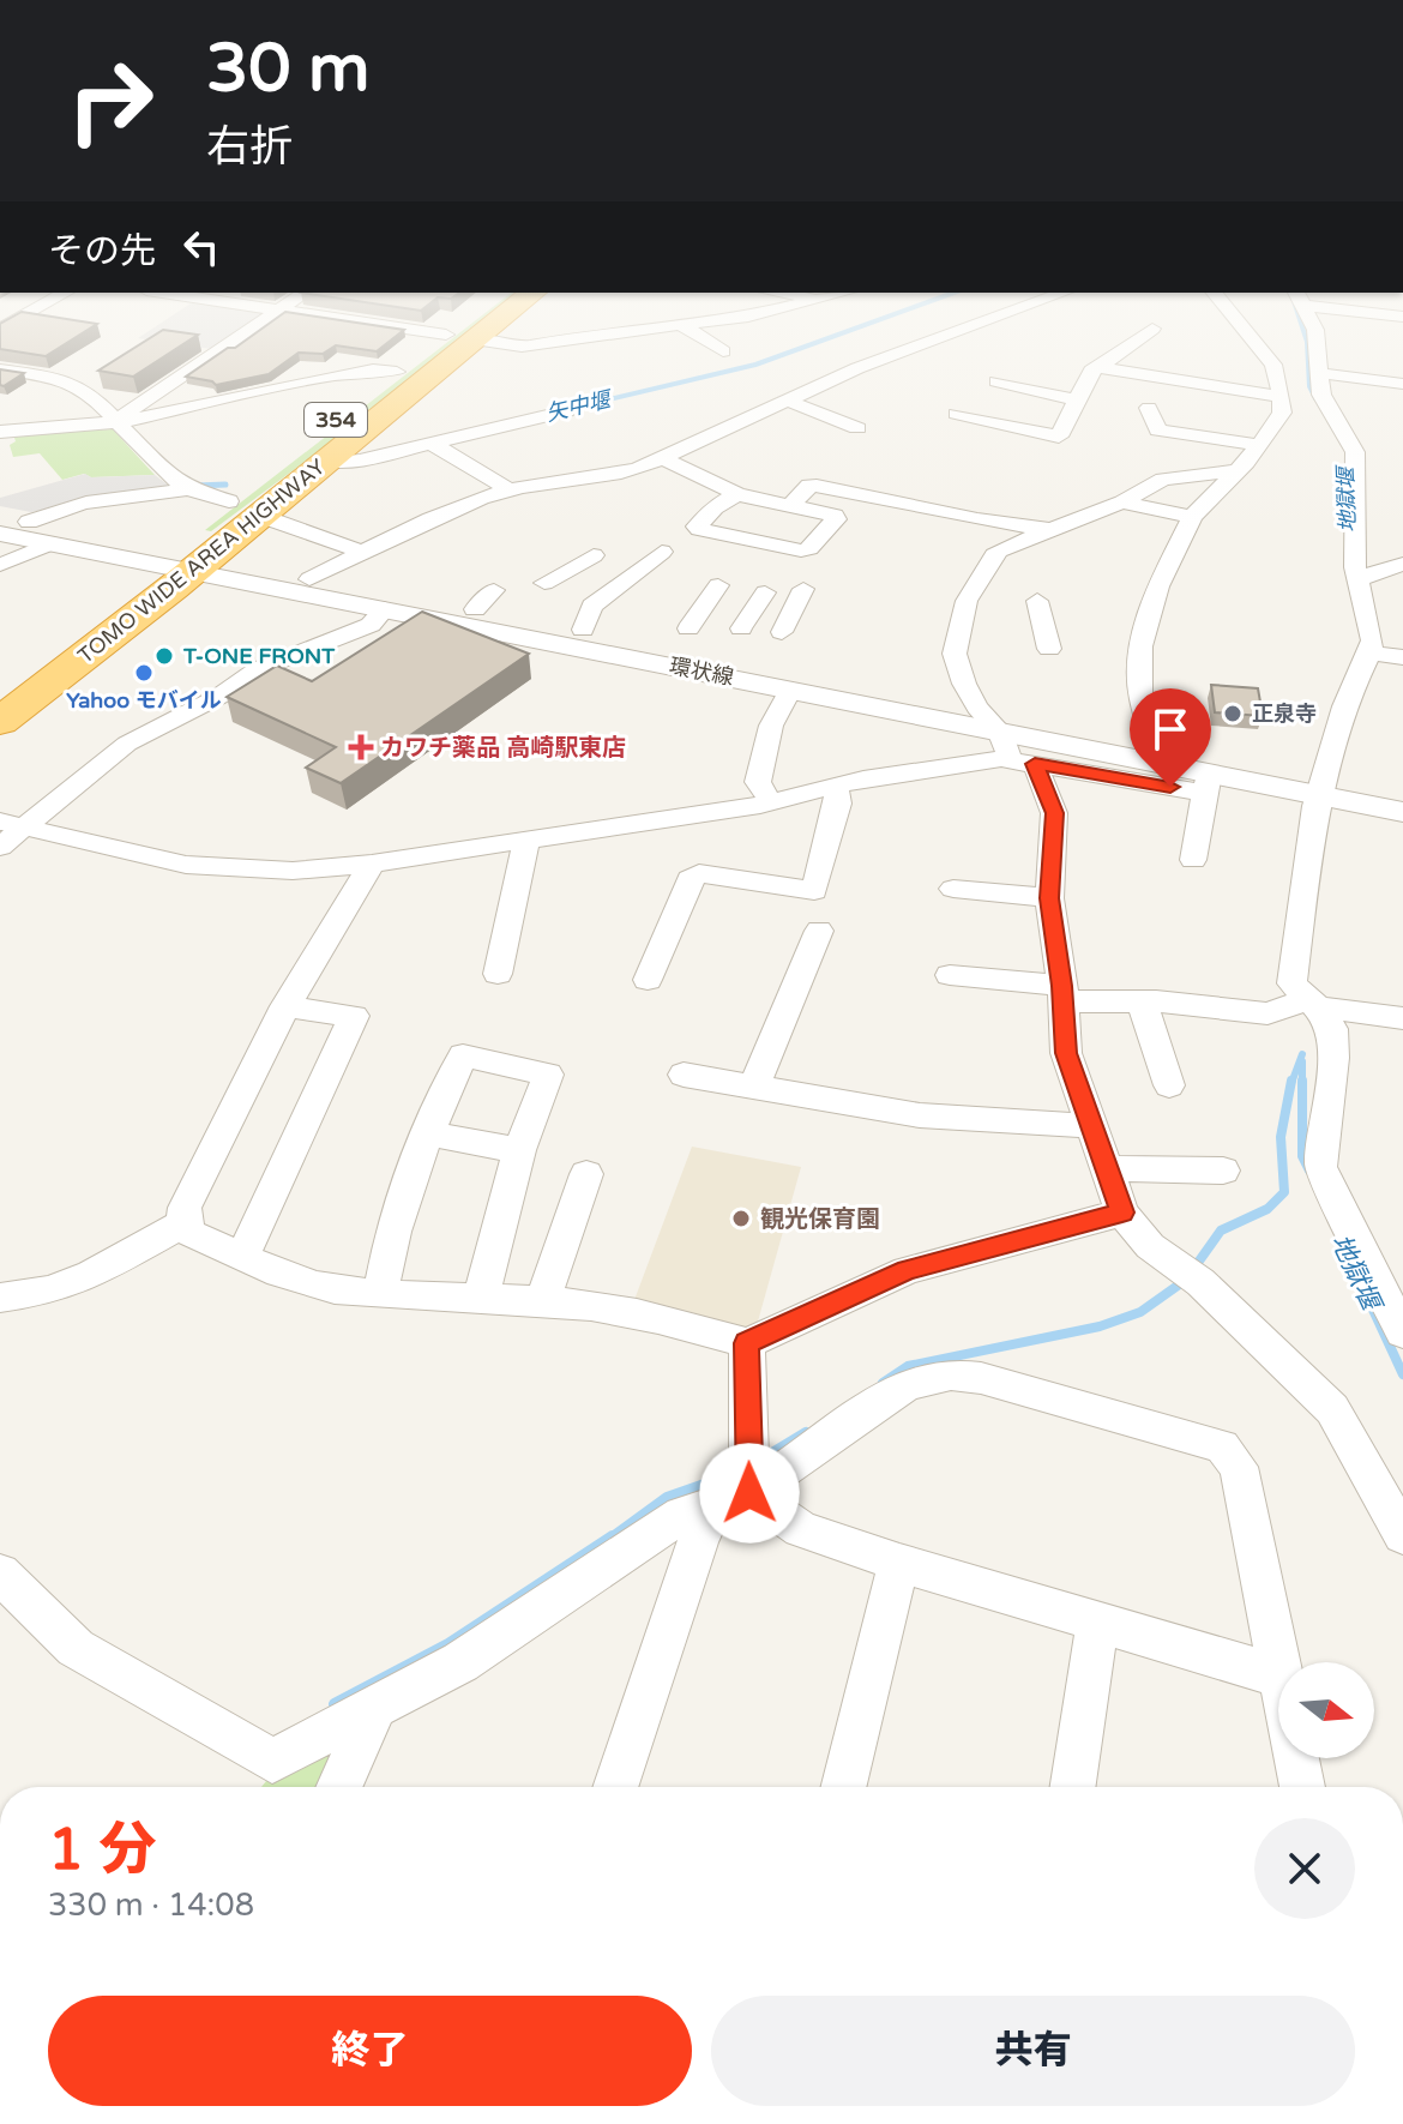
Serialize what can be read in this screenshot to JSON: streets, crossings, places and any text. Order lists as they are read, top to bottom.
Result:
{
  "streets": {
    "highway": ["354", "TOMO WIDE AREA HIGHWAY"],
    "street": ["環状線"]
  },
  "crossings": [
    ["TOMO WIDE AREA HIGHWAY", "環状線"]
  ],
  "water": ["矢中堰", "地獄堰"],
  "places": {
    "other": [
      "T-ONE FRONT",
      "Yahoo モバイル",
      "正泉寺",
      "観光保育園"
    ],
    "health": ["カワチ薬品 高崎駅東店"]
  },
  "north": "right",
  "page": {
    "turn": ["30 m", "右折"],
    "then": "その先",
    "heading": ["1 分", "330 m · 14:08"],
    "buttons": ["終了", "共有"]
  }
}
